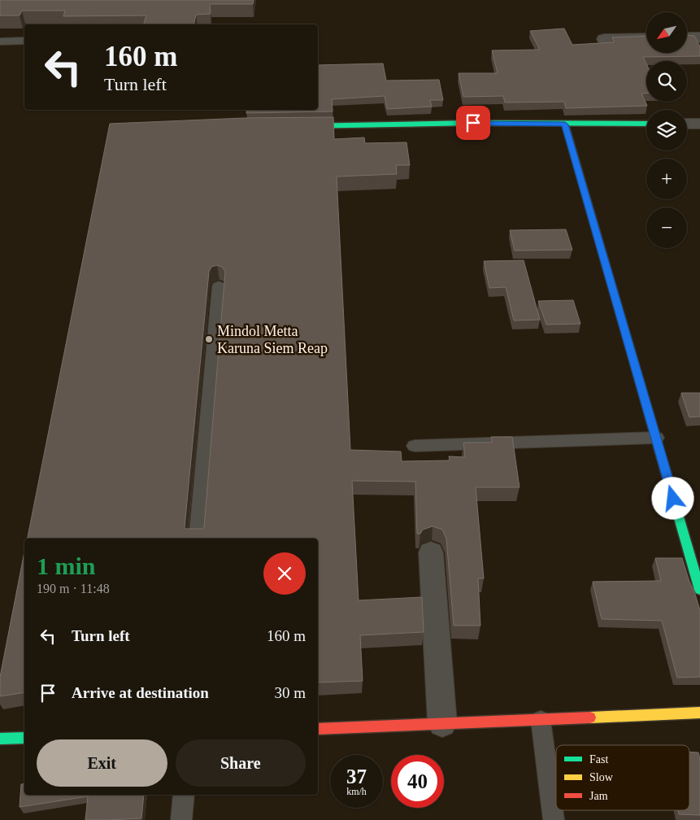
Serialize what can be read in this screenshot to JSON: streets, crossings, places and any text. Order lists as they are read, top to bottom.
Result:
{
  "places": ["Mindol Metta Karuna Siem Reap"],
  "legend": ["Fast", "Slow", "Jam"],
  "north": "bottom left",
  "page": {
    "map_buttons": ["+", "−"],
    "turn": ["160 m", "Turn left"],
    "heading": ["1 min", "190 m · 11:48"],
    "list": [
      {
        "name": "Turn left",
        "value": "160 m"
      },
      {
        "name": "Arrive at destination",
        "value": "30 m"
      }
    ],
    "buttons": ["Exit", "Share"],
    "speed": "37 km/h",
    "limit": "40"
  }
}
